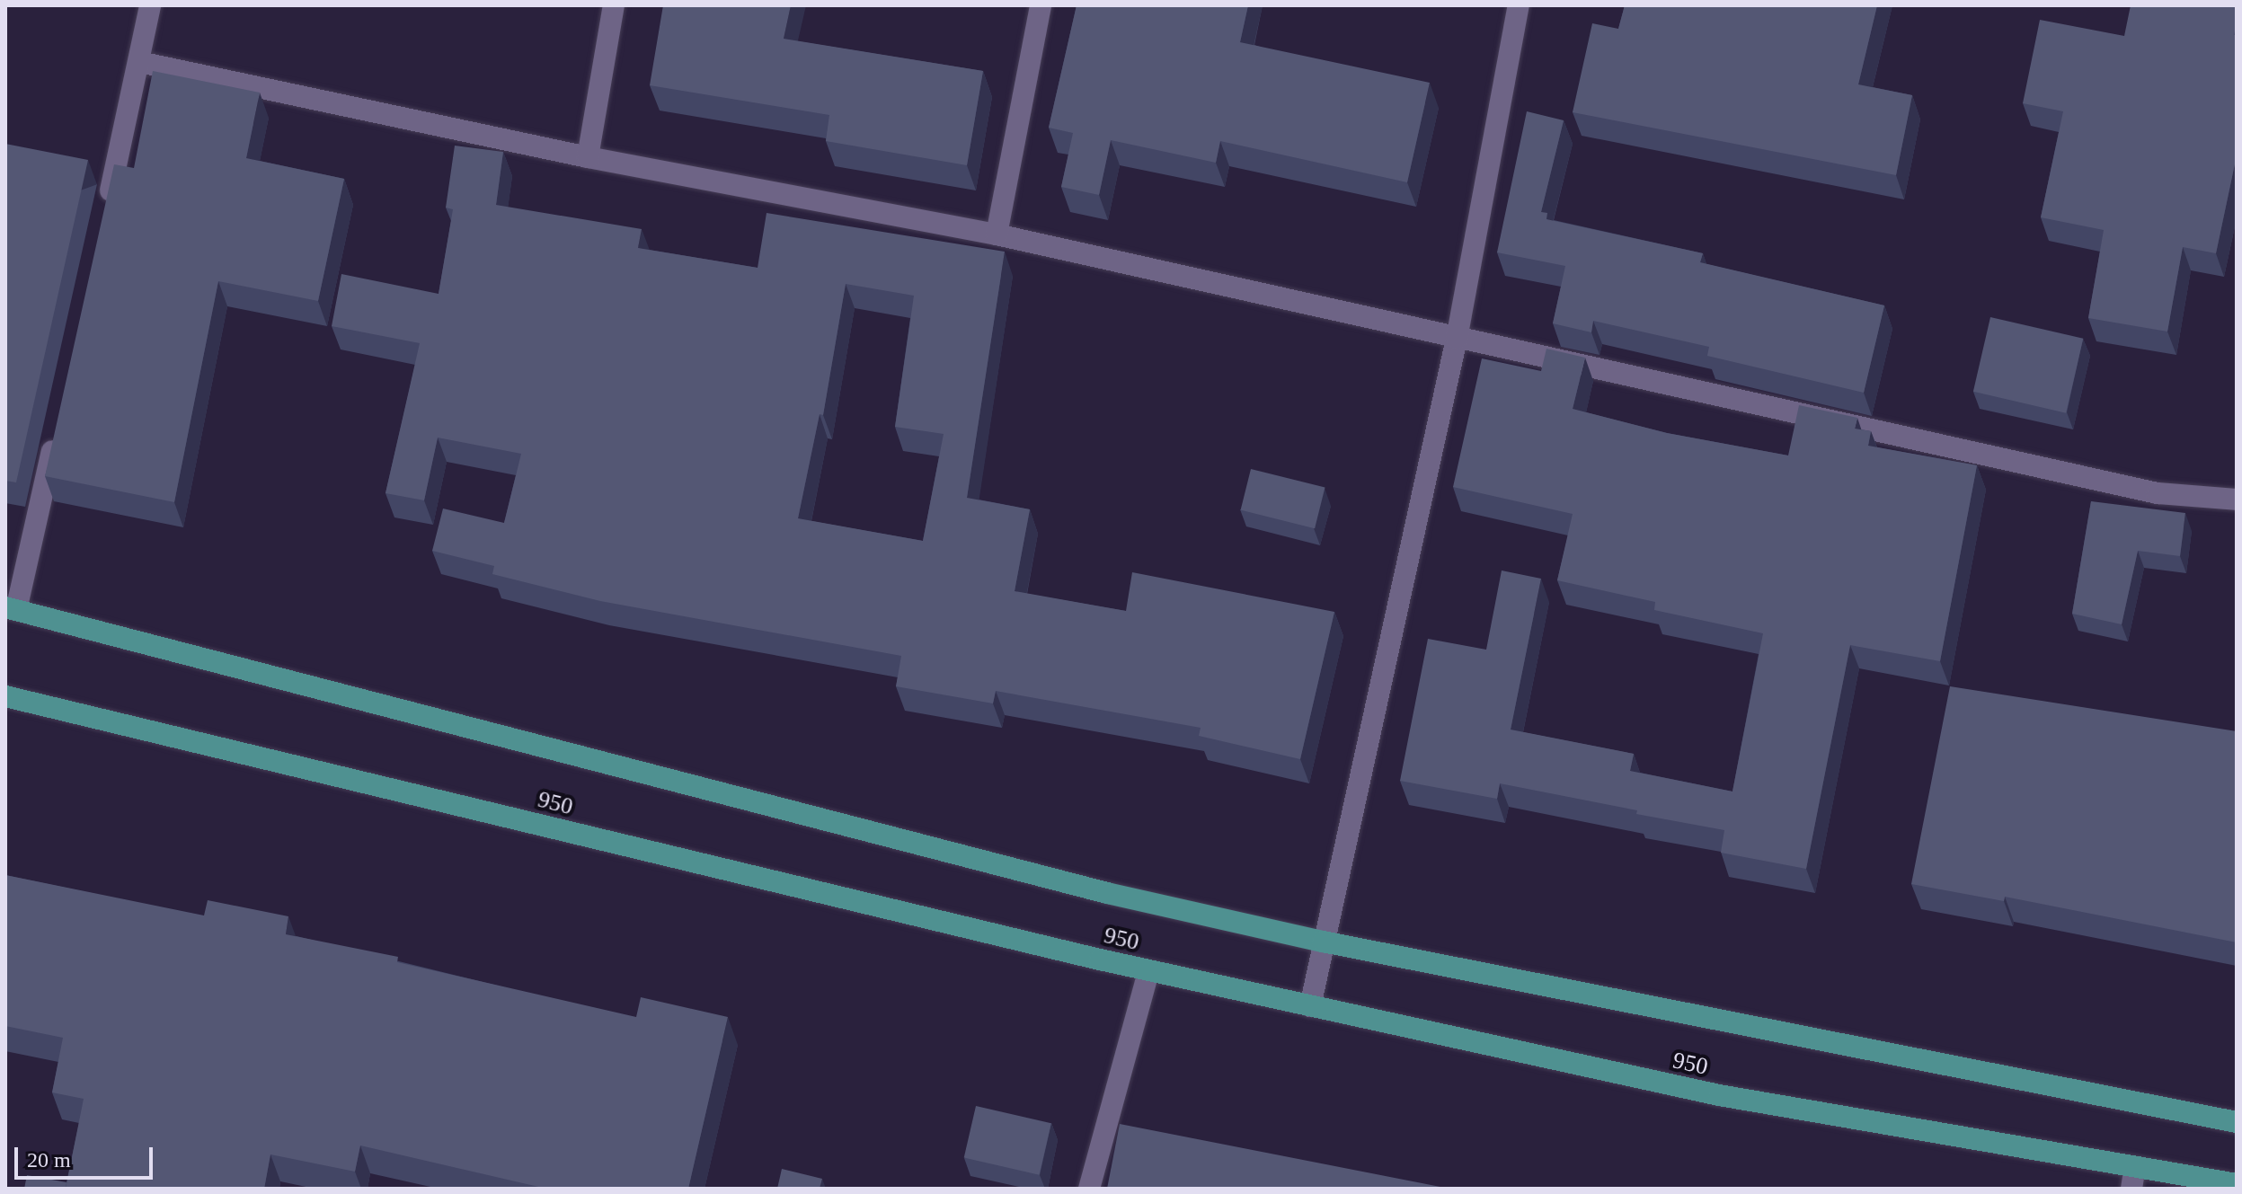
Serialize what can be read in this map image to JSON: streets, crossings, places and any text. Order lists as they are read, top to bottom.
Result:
{
  "streets": {
    "main road": ["950"]
  },
  "scale_bar": "20 m"
}
